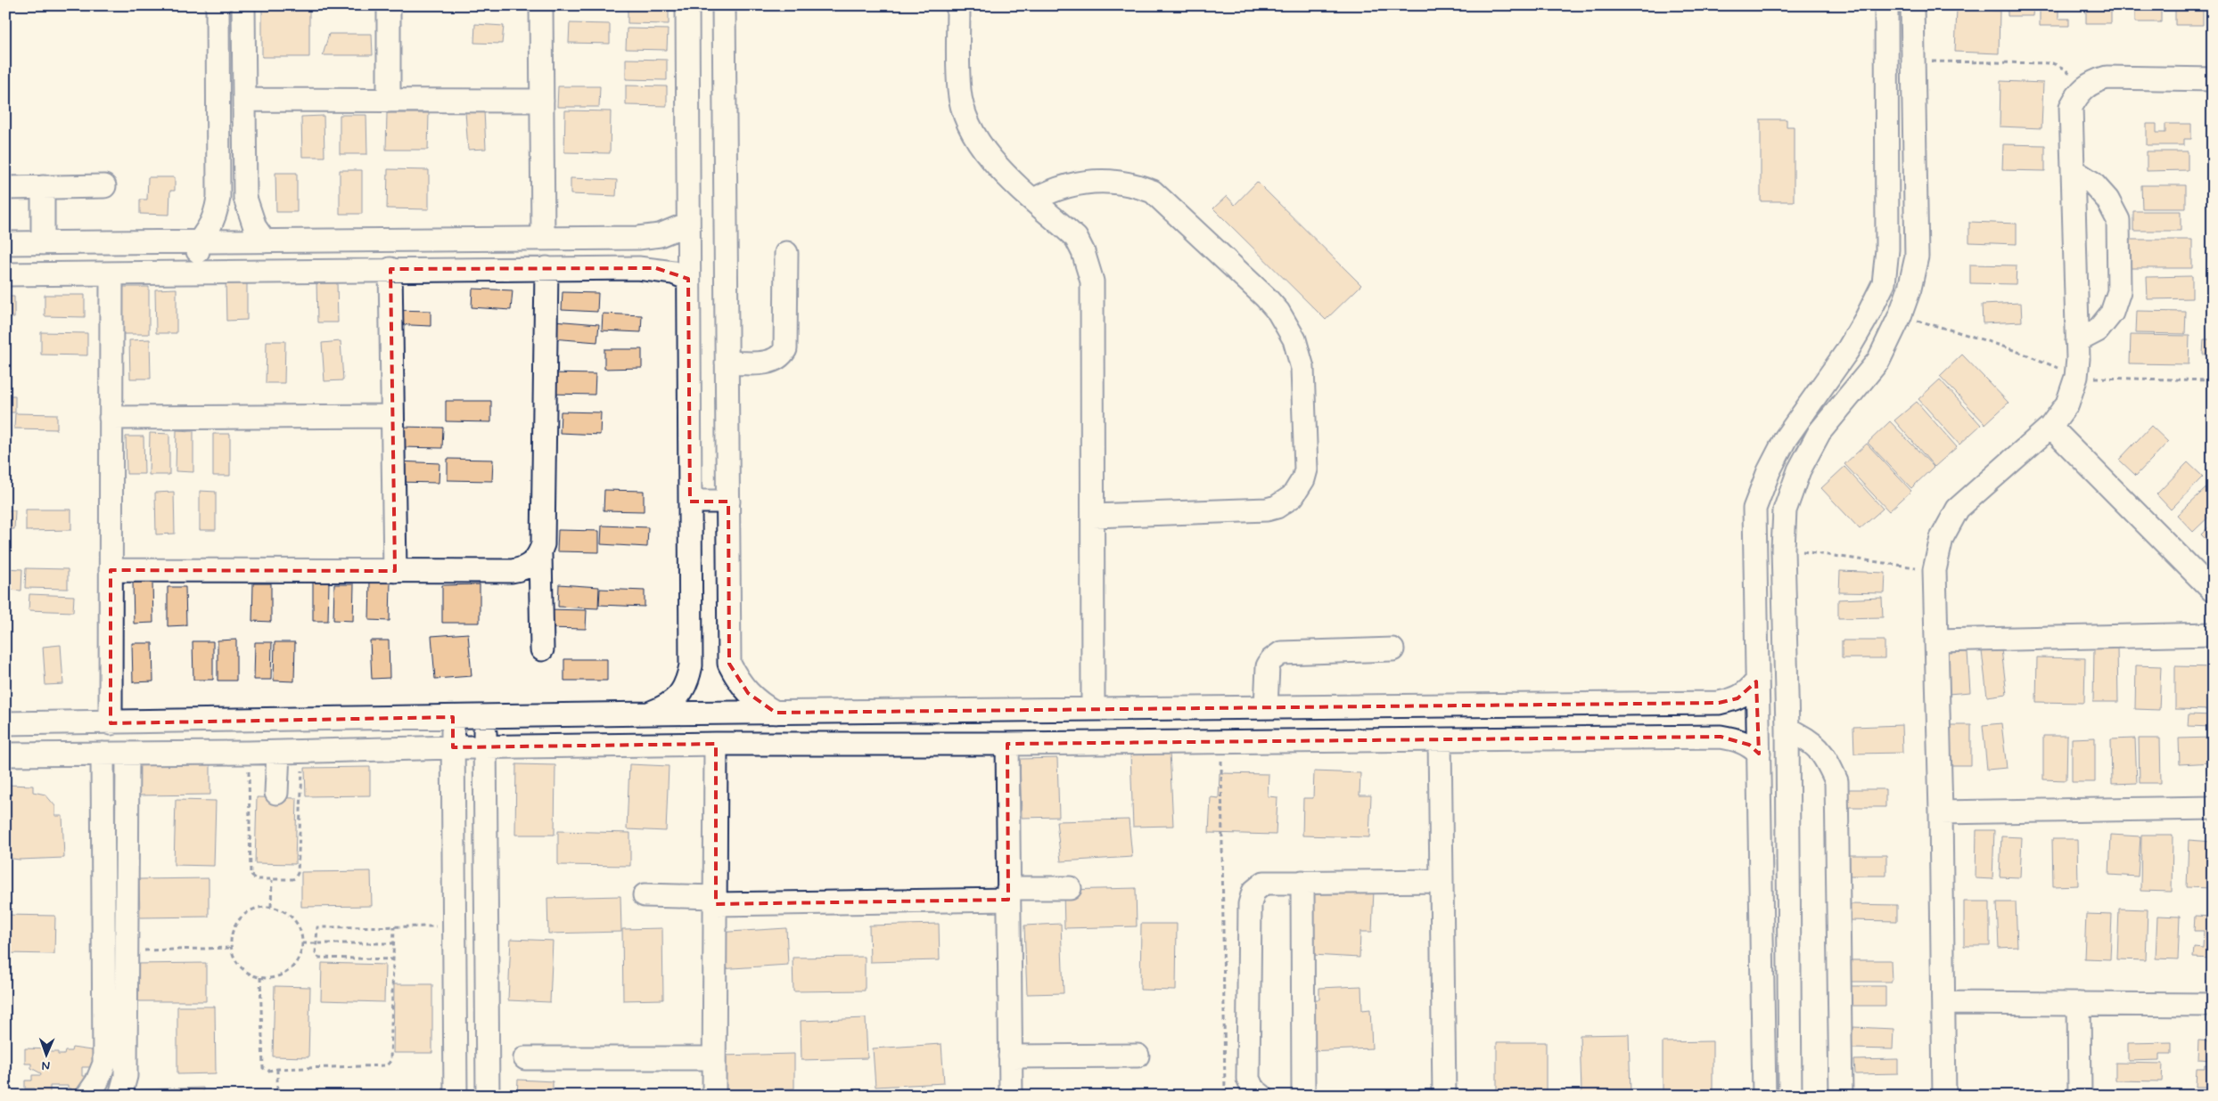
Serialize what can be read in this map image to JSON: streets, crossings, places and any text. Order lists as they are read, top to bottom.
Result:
{
  "north": "bottom"
}
